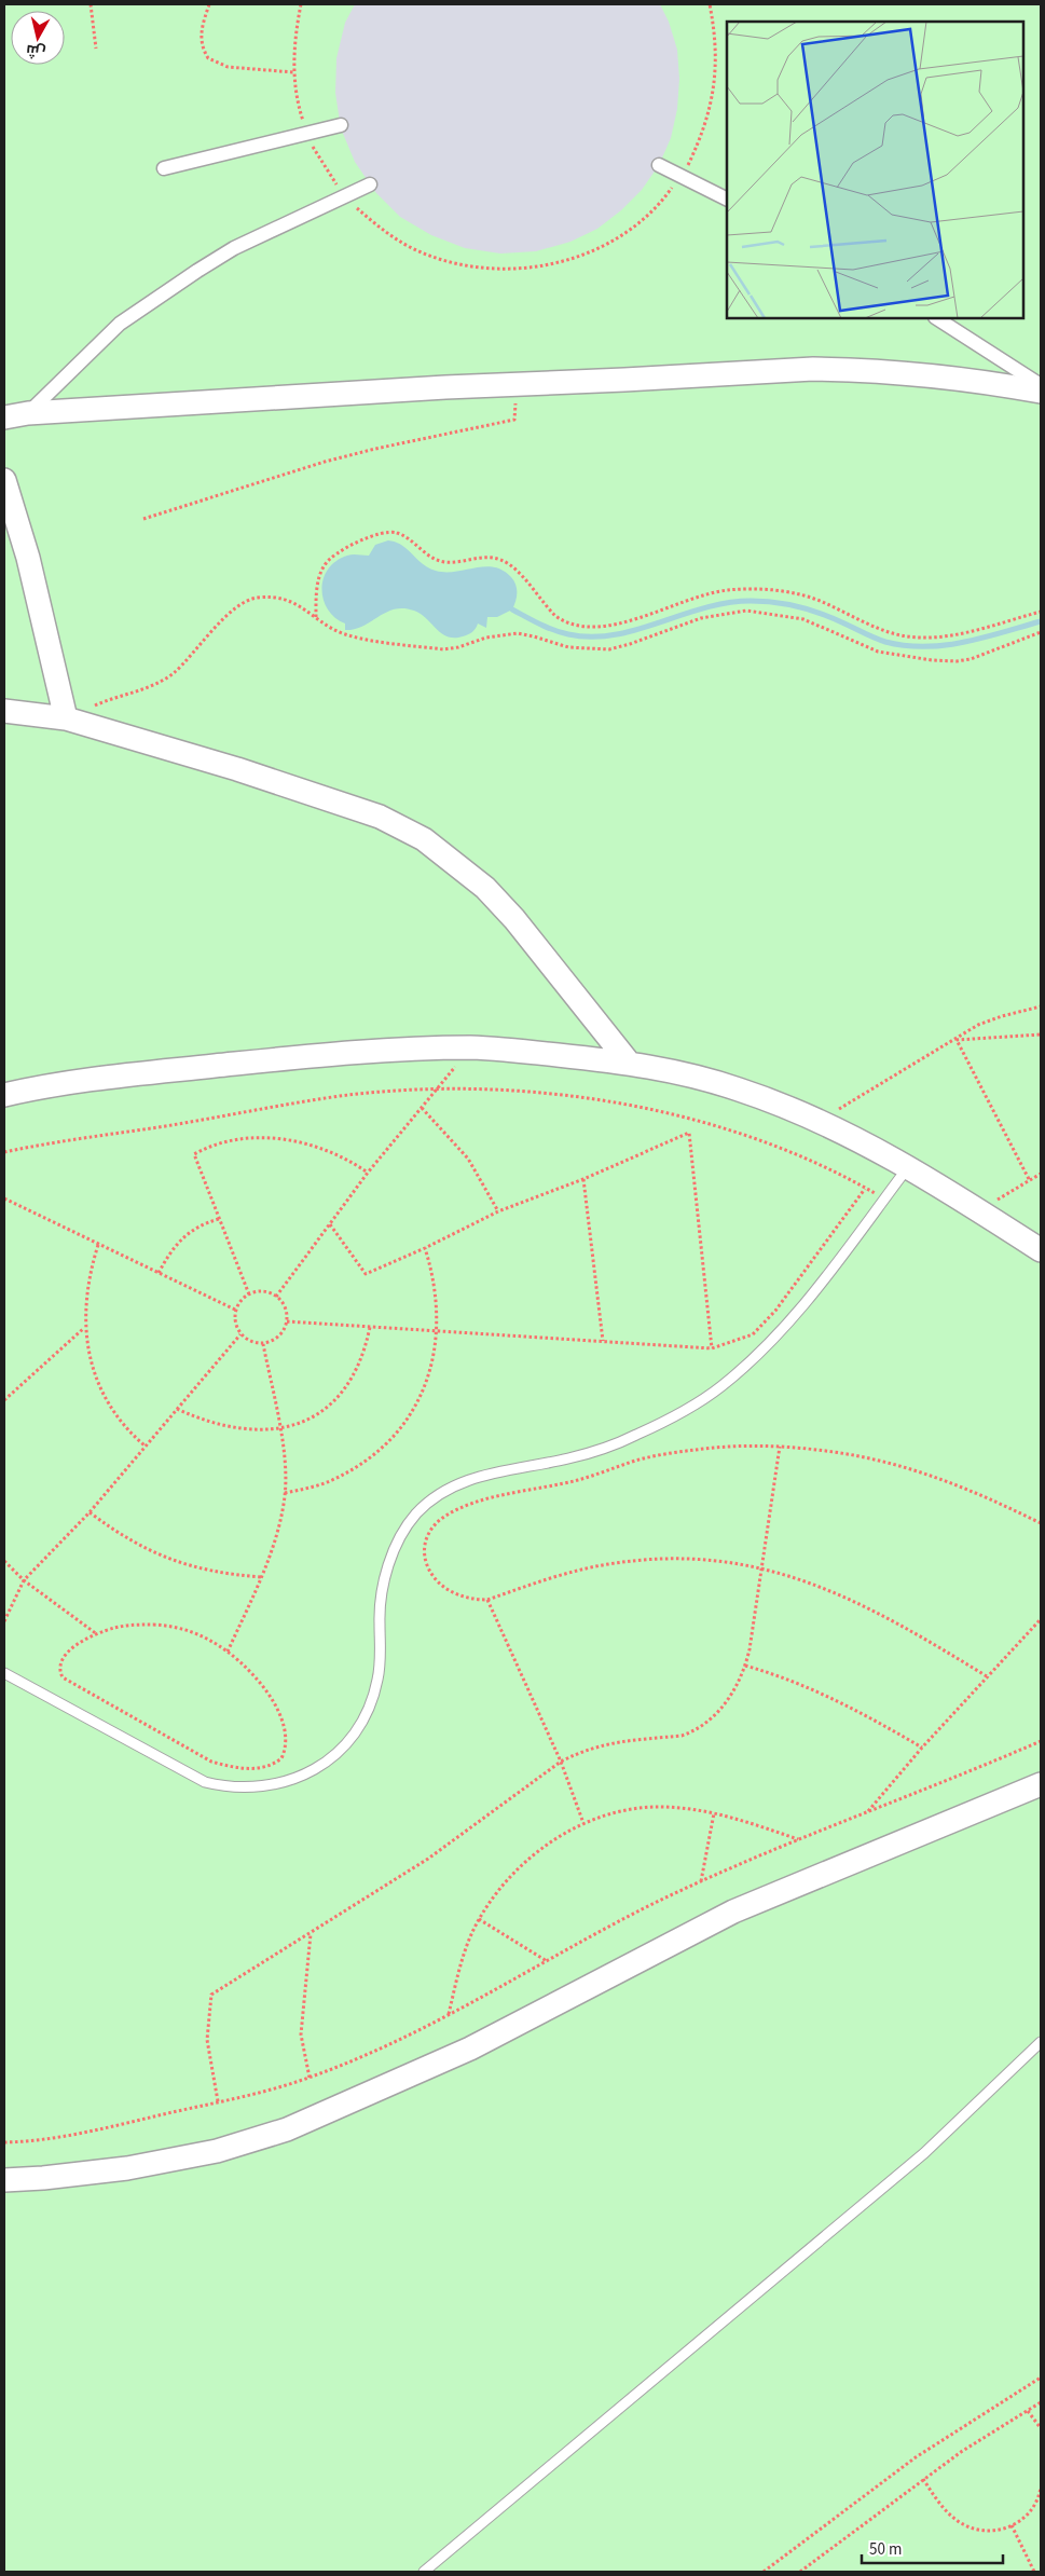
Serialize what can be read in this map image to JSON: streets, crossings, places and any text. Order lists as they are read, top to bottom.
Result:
{
  "scale_bar": "50 m",
  "north": "bottom"
}
